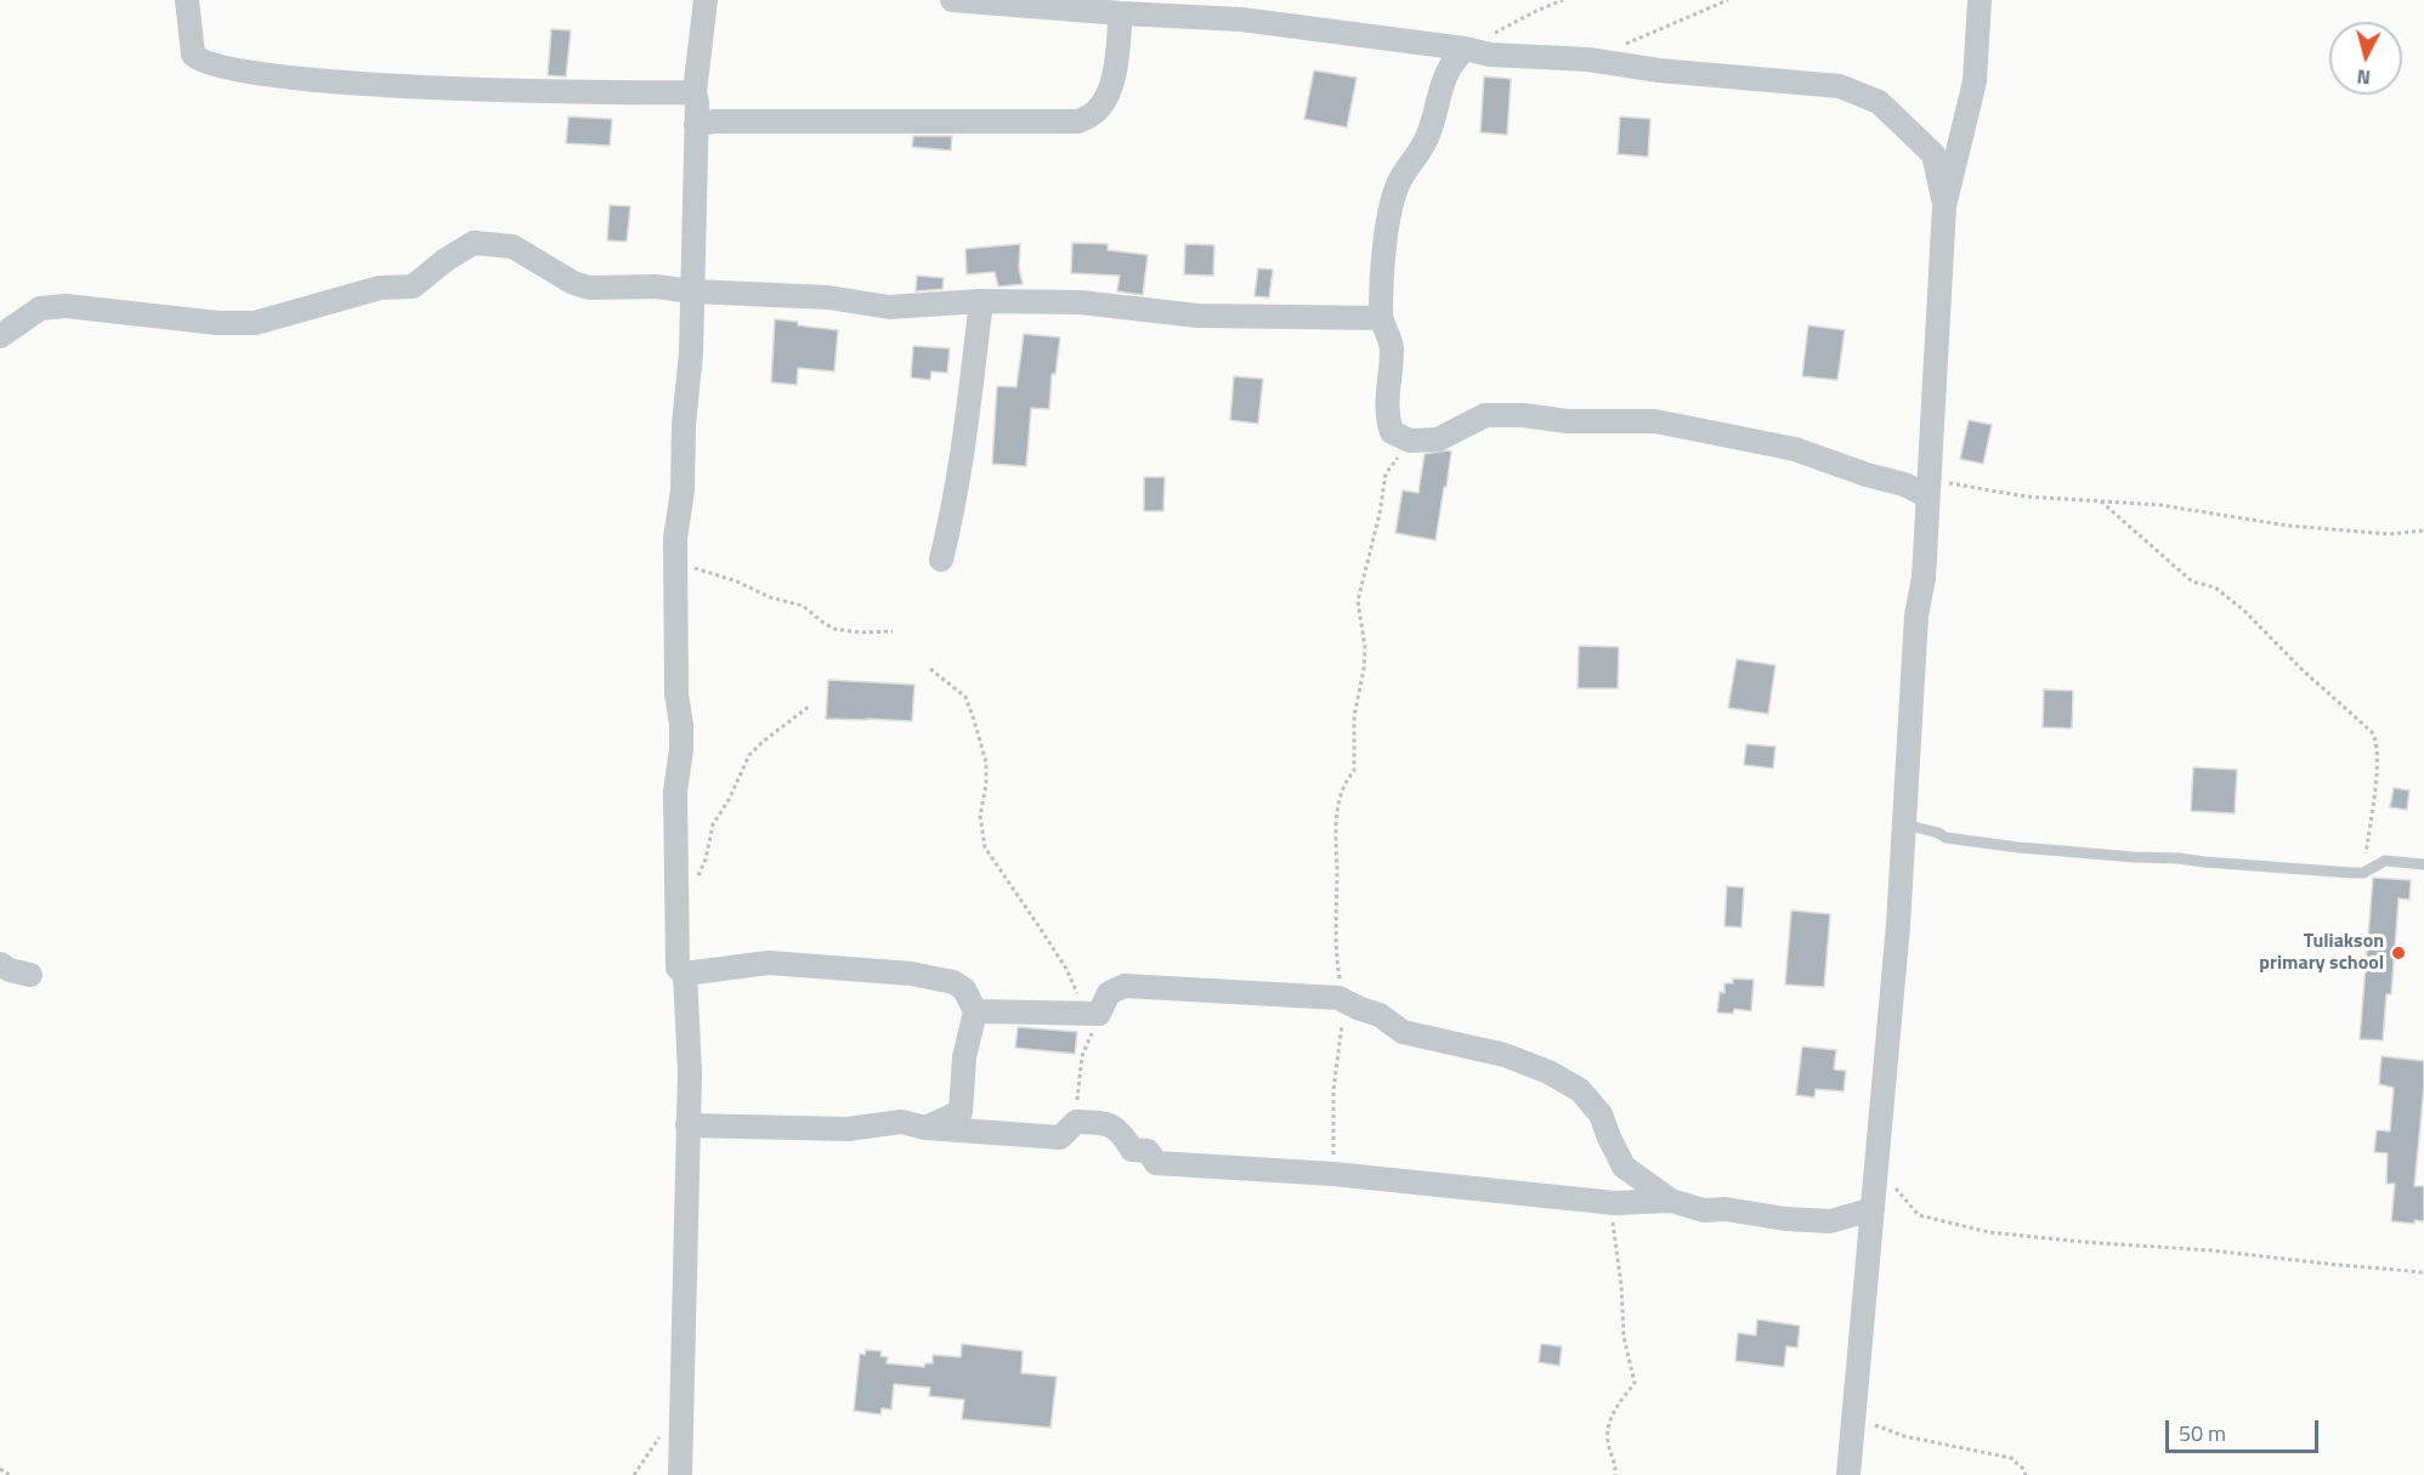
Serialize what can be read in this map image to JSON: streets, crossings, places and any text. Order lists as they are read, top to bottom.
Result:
{
  "places": ["Tuliakson primary school"],
  "scale_bar": "50 m",
  "north": "bottom"
}
